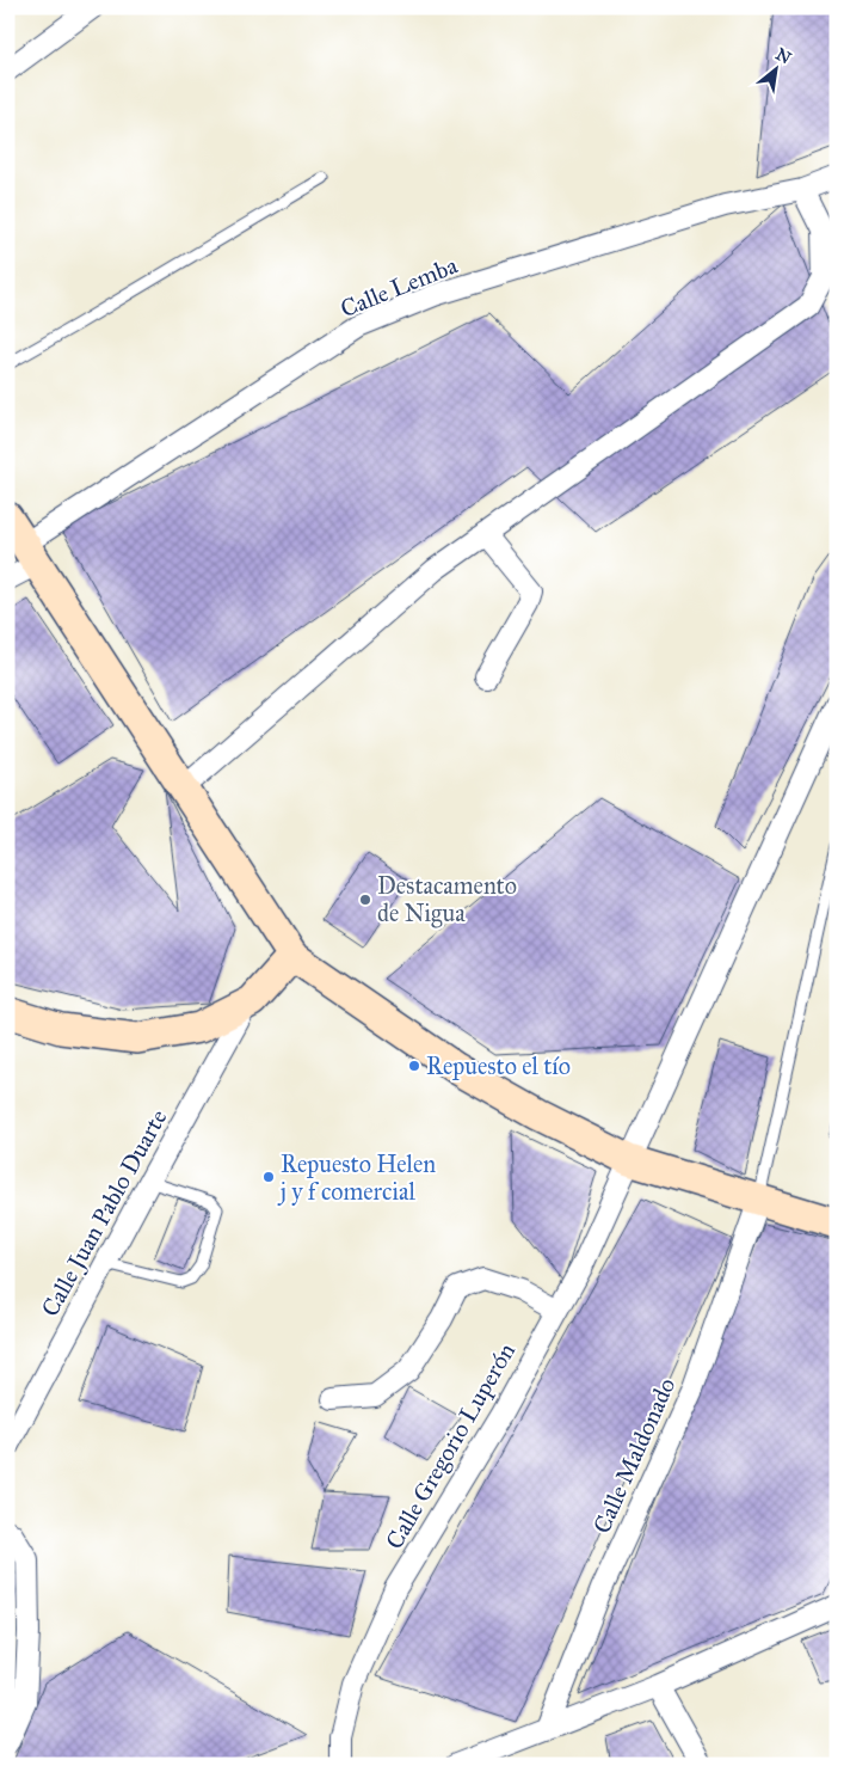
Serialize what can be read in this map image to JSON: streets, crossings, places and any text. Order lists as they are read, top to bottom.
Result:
{
  "streets": {
    "street": [
      "Calle Lemba",
      "Calle Juan Pablo Duarte",
      "Calle Gregorio Luperón",
      "Calle Maldonado"
    ]
  },
  "places": ["Destacamento de Nigua", "Repuesto el tío", "Repuesto Helen j y f comercial"],
  "north": "top right"
}
